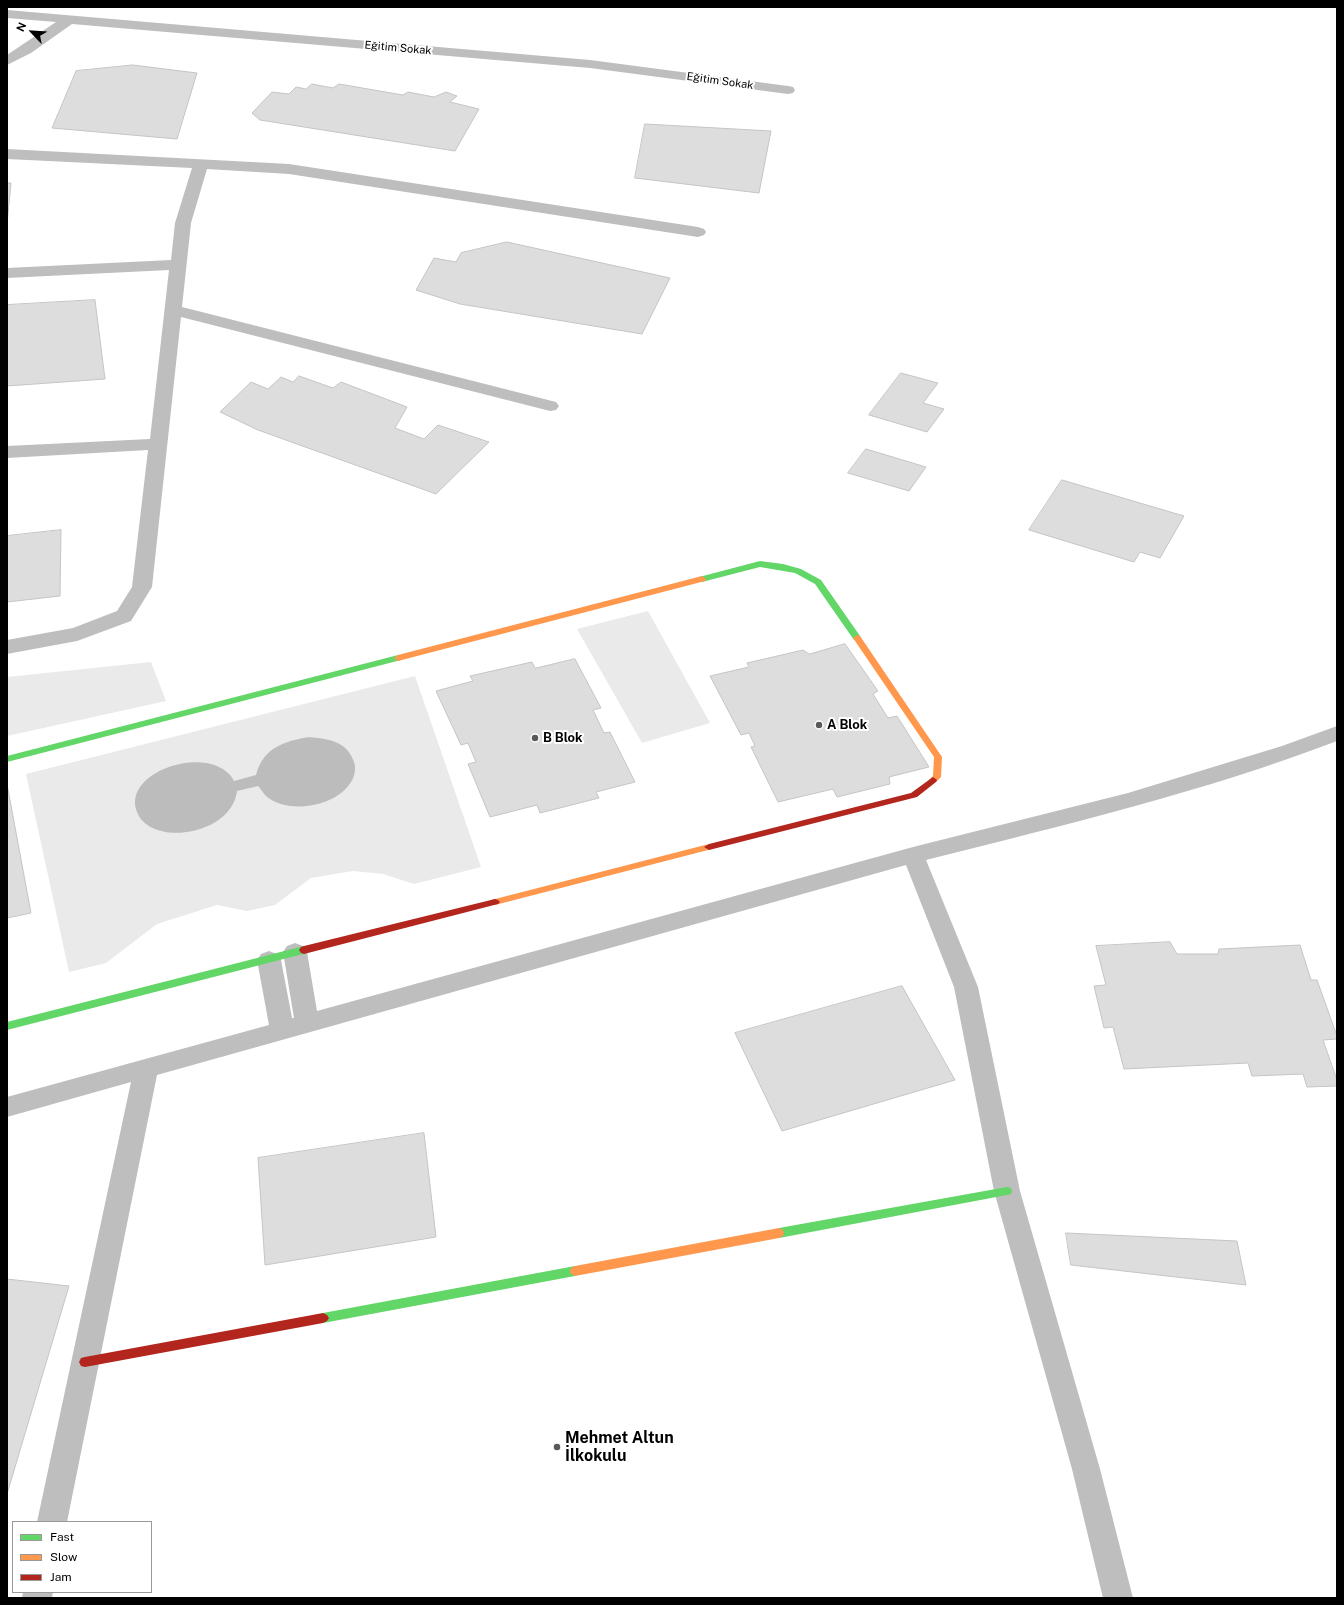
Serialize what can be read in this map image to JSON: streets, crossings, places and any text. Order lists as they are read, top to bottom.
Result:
{
  "streets": {
    "street": ["Eğitim Sokak"]
  },
  "places": ["A Blok", "B Blok", "Mehmet Altun İlkokulu"],
  "legend": ["Fast", "Slow", "Jam"],
  "north": "top left"
}
